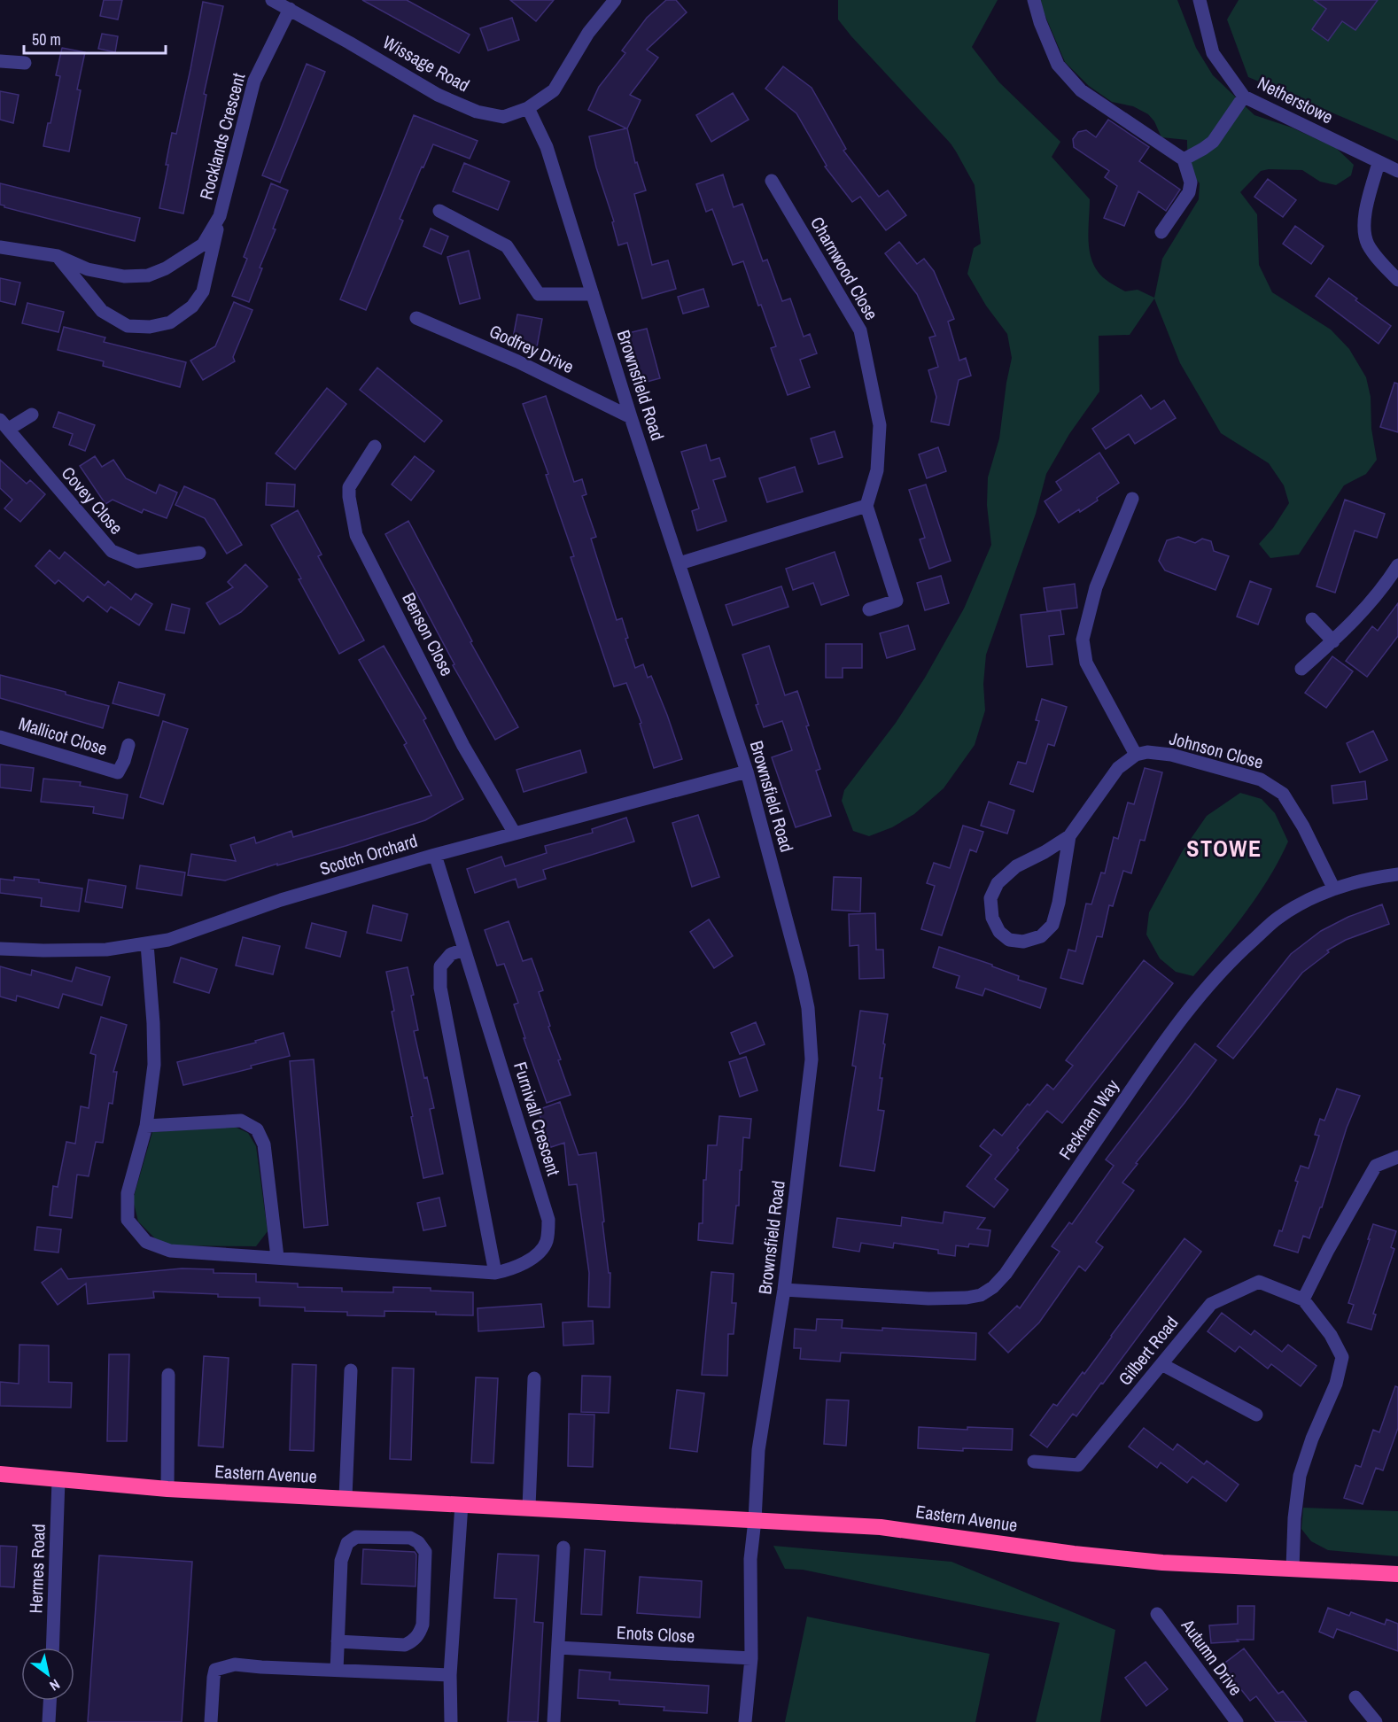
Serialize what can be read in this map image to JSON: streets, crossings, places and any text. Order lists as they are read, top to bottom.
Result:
{
  "streets": {
    "highway": ["Eastern Avenue"],
    "street": [
      "Wissage Road",
      "Netherstowe",
      "Rocklands Crescent",
      "Charnwood Close",
      "Godfrey Drive",
      "Brownsfield Road",
      "Covey Close",
      "Benson Close",
      "Mallicot Close",
      "Johnson Close",
      "Scotch Orchard",
      "Furnivall Crescent",
      "Fecknam Way",
      "Gilbert Road",
      "Hermes Road",
      "Enots Close",
      "Autumn Drive"
    ]
  },
  "crossings": [
    ["Wissage Road", "Rocklands Crescent"],
    ["Wissage Road", "Brownsfield Road"],
    ["Godfrey Drive", "Brownsfield Road"],
    ["Brownsfield Road", "Scotch Orchard"],
    ["Brownsfield Road", "Fecknam Way"],
    ["Brownsfield Road", "Eastern Avenue"],
    ["Brownsfield Road", "Enots Close"],
    ["Benson Close", "Scotch Orchard"],
    ["Johnson Close", "Fecknam Way"],
    ["Scotch Orchard", "Furnivall Crescent"],
    ["Eastern Avenue", "Hermes Road"]
  ],
  "districts": ["STOWE"],
  "scale_bar": "50 m",
  "north": "bottom right"
}
